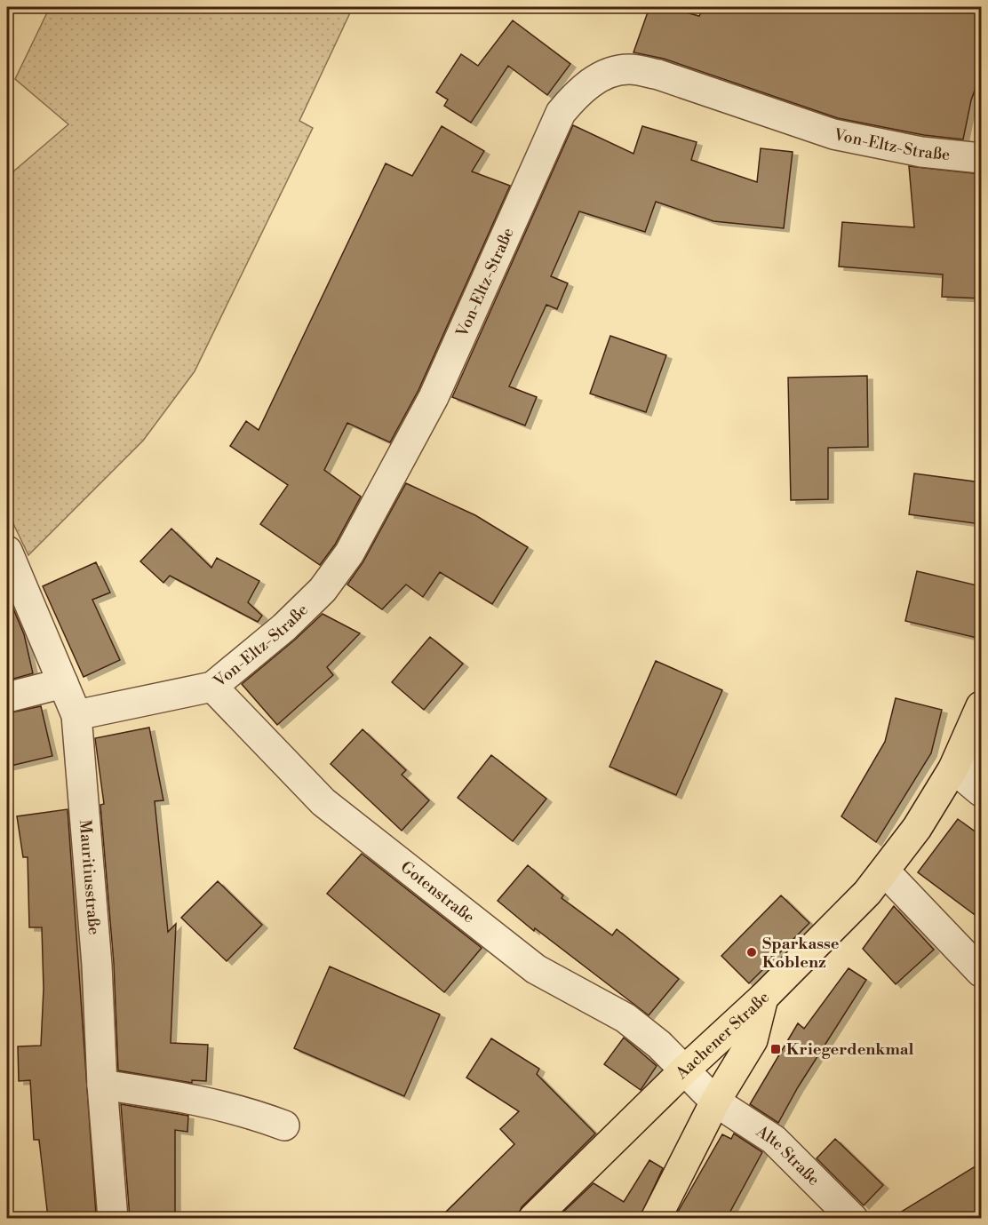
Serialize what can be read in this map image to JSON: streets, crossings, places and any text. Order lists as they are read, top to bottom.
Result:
{
  "streets": {
    "main road": ["Aachener Straße"],
    "street": [
      "Von-Eltz-Straße",
      "Mauritiusstraße",
      "Gotenstraße",
      "Alte Straße"
    ]
  },
  "crossings": [
    ["Von-Eltz-Straße", "Mauritiusstraße"],
    ["Von-Eltz-Straße", "Gotenstraße"],
    ["Gotenstraße", "Aachener Straße"],
    ["Gotenstraße", "Alte Straße"],
    ["Aachener Straße", "Alte Straße"]
  ],
  "places": {
    "other": ["Sparkasse Koblenz"],
    "transit": ["Kriegerdenkmal"]
  }
}
